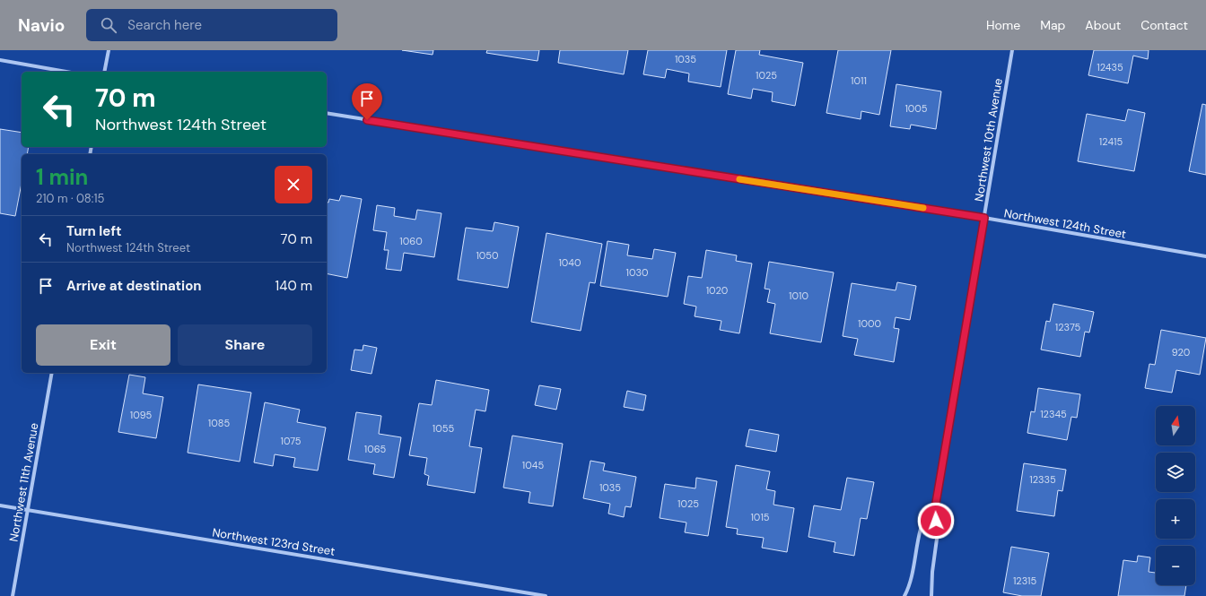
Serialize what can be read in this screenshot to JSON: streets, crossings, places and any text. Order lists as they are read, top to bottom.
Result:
{
  "streets": {
    "street": [
      "Northwest 10th Avenue",
      "Northwest 124th Street",
      "Northwest 11th Avenue",
      "Northwest 123rd Street"
    ]
  },
  "crossings": [
    ["Northwest 10th Avenue", "Northwest 124th Street"],
    ["Northwest 11th Avenue", "Northwest 123rd Street"]
  ],
  "house_numbers": [
    "1035",
    "12435",
    "1025",
    "1011",
    "1005",
    "12415",
    "1060",
    "1050",
    "1040",
    "1030",
    "1020",
    "1010",
    "1000",
    "12375",
    "920",
    "12345",
    "1095",
    "1085",
    "1055",
    "1075",
    "1065",
    "1045",
    "12335",
    "1035",
    "1025",
    "1015",
    "12315"
  ],
  "north": "top",
  "page": {
    "header": "Navio",
    "search": "Search here",
    "nav": [
      "Home",
      "Map",
      "About",
      "Contact"
    ],
    "turn": ["70 m", "Northwest 124th Street"],
    "heading": ["1 min", "210 m · 08:15"],
    "list": [
      {
        "name": "Turn left",
        "note": "Northwest 124th Street",
        "value": "70 m"
      },
      {
        "name": "Arrive at destination",
        "value": "140 m"
      }
    ],
    "buttons": ["Exit", "Share"],
    "map_buttons": ["+", "−"]
  }
}
